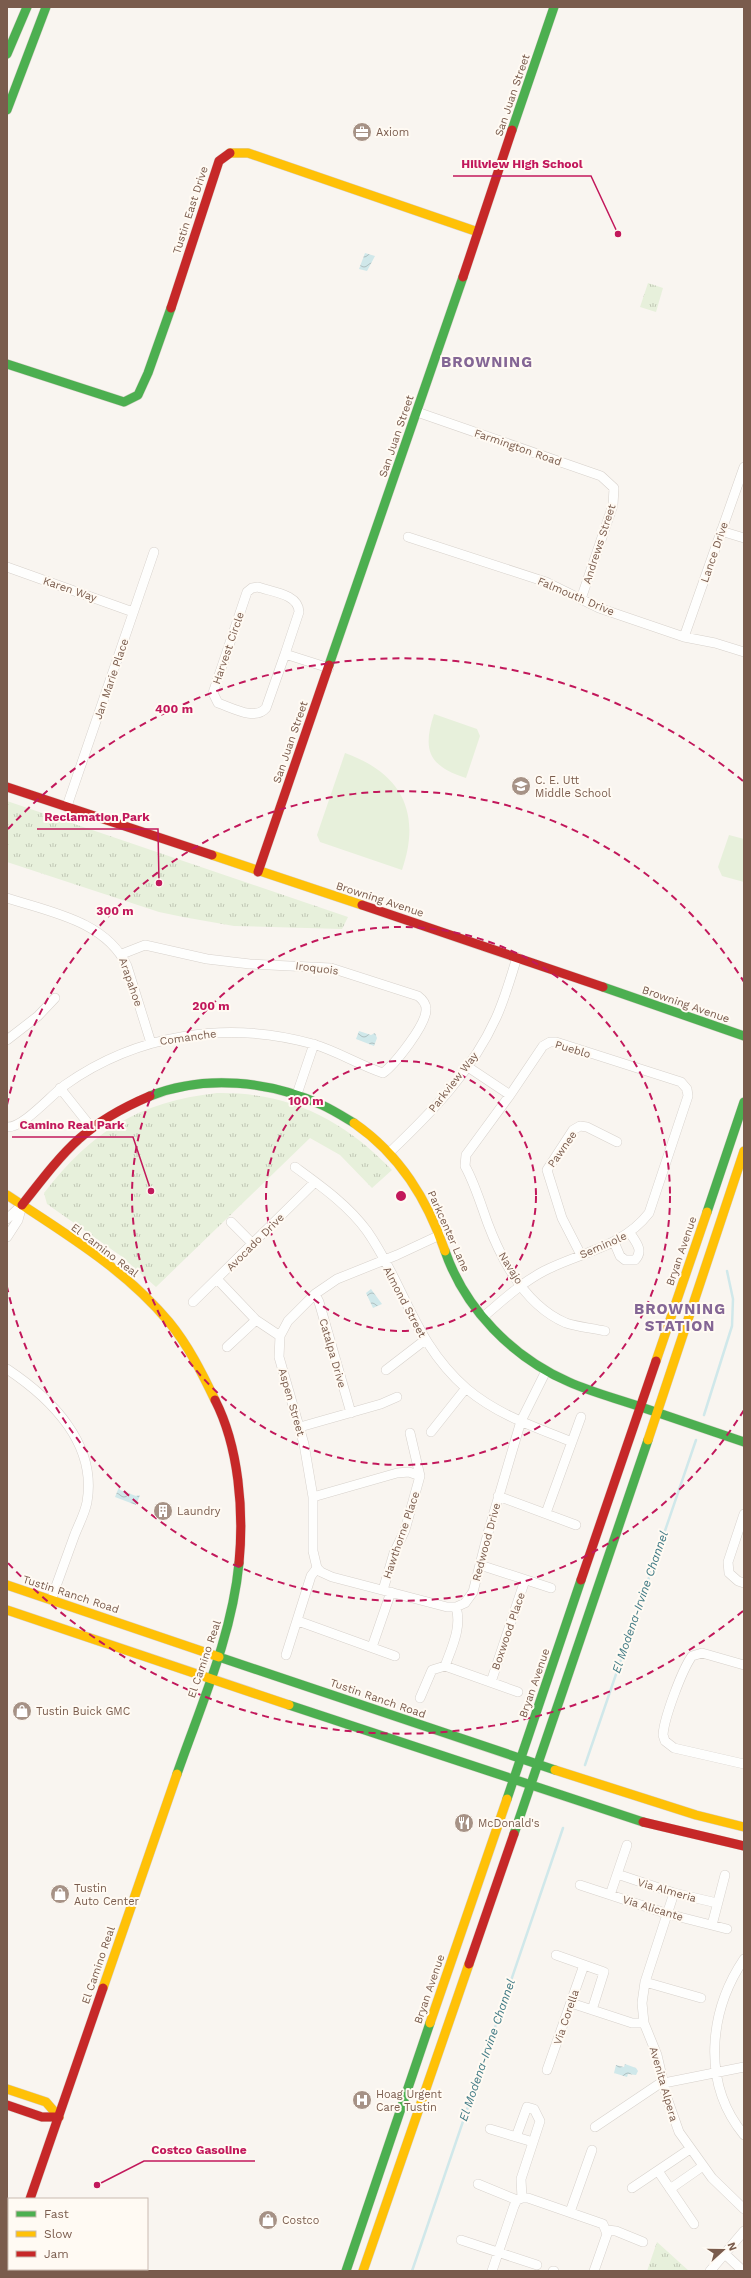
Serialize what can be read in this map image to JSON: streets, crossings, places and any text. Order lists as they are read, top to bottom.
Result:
{
  "streets": {
    "main road": [
      "San Juan Street",
      "Tustin East Drive",
      "Browning Avenue",
      "Parkcenter Lane",
      "El Camino Real",
      "Bryan Avenue",
      "Tustin Ranch Road"
    ],
    "street": [
      "Farmington Road",
      "Andrews Street",
      "Lance Drive",
      "Karen Way",
      "Falmouth Drive",
      "Harvest Circle",
      "Jan Marie Place",
      "Iroquois",
      "Arapahoe",
      "Comanche",
      "Pueblo",
      "Parkview Way",
      "Pawnee",
      "Avocado Drive",
      "Seminole",
      "Navajo",
      "Almond Street",
      "Catalpa Drive",
      "Aspen Street",
      "Hawthorne Place",
      "Redwood Drive",
      "Boxwood Place",
      "Via Almeria",
      "Via Alicante",
      "Via Corella",
      "Avenita Alpera"
    ]
  },
  "crossings": [
    ["San Juan Street", "Tustin East Drive"],
    ["San Juan Street", "Farmington Road"],
    ["San Juan Street", "Browning Avenue"],
    ["Farmington Road", "Andrews Street"],
    ["Andrews Street", "Falmouth Drive"],
    ["Lance Drive", "Falmouth Drive"],
    ["Karen Way", "Jan Marie Place"],
    ["Jan Marie Place", "Browning Avenue"],
    ["Browning Avenue", "Parkview Way"],
    ["Iroquois", "Arapahoe"],
    ["Iroquois", "Comanche"],
    ["Arapahoe", "Comanche"],
    ["Pueblo", "Seminole"],
    ["Pueblo", "Navajo"],
    ["Parkview Way", "Parkcenter Lane"],
    ["Pawnee", "Seminole"],
    ["Parkcenter Lane", "Seminole"],
    ["Parkcenter Lane", "El Camino Real"],
    ["Parkcenter Lane", "Bryan Avenue"],
    ["Parkcenter Lane", "Aspen Street"],
    ["Parkcenter Lane", "Redwood Drive"],
    ["Avocado Drive", "Almond Street"],
    ["Seminole", "Navajo"],
    ["El Camino Real", "Tustin Ranch Road"],
    ["Bryan Avenue", "Tustin Ranch Road"],
    ["Almond Street", "Aspen Street"],
    ["Almond Street", "Redwood Drive"],
    ["Catalpa Drive", "Aspen Street"],
    ["Via Almeria", "Avenita Alpera"],
    ["Via Alicante", "Avenita Alpera"]
  ],
  "districts": ["BROWNING", "BROWNING STATION"],
  "water": ["El Modena-Irvine Channel"],
  "places": {
    "office": ["Axiom"],
    "other": [
      "Hillview High School",
      "Reclamation Park",
      "Camino Real Park",
      "Costco Gasoline"
    ],
    "school or university": ["C. E. Utt Middle School"],
    "building": ["Laundry"],
    "shop": ["Tustin Buick GMC", "Tustin Auto Center", "Costco"],
    "restaurant": ["McDonald's"],
    "hospital": ["Hoag Urgent Care Tustin"]
  },
  "legend": ["Fast", "Slow", "Jam"],
  "north": "right",
  "rings": [
    "400 m",
    "300 m",
    "200 m",
    "100 m"
  ]
}
